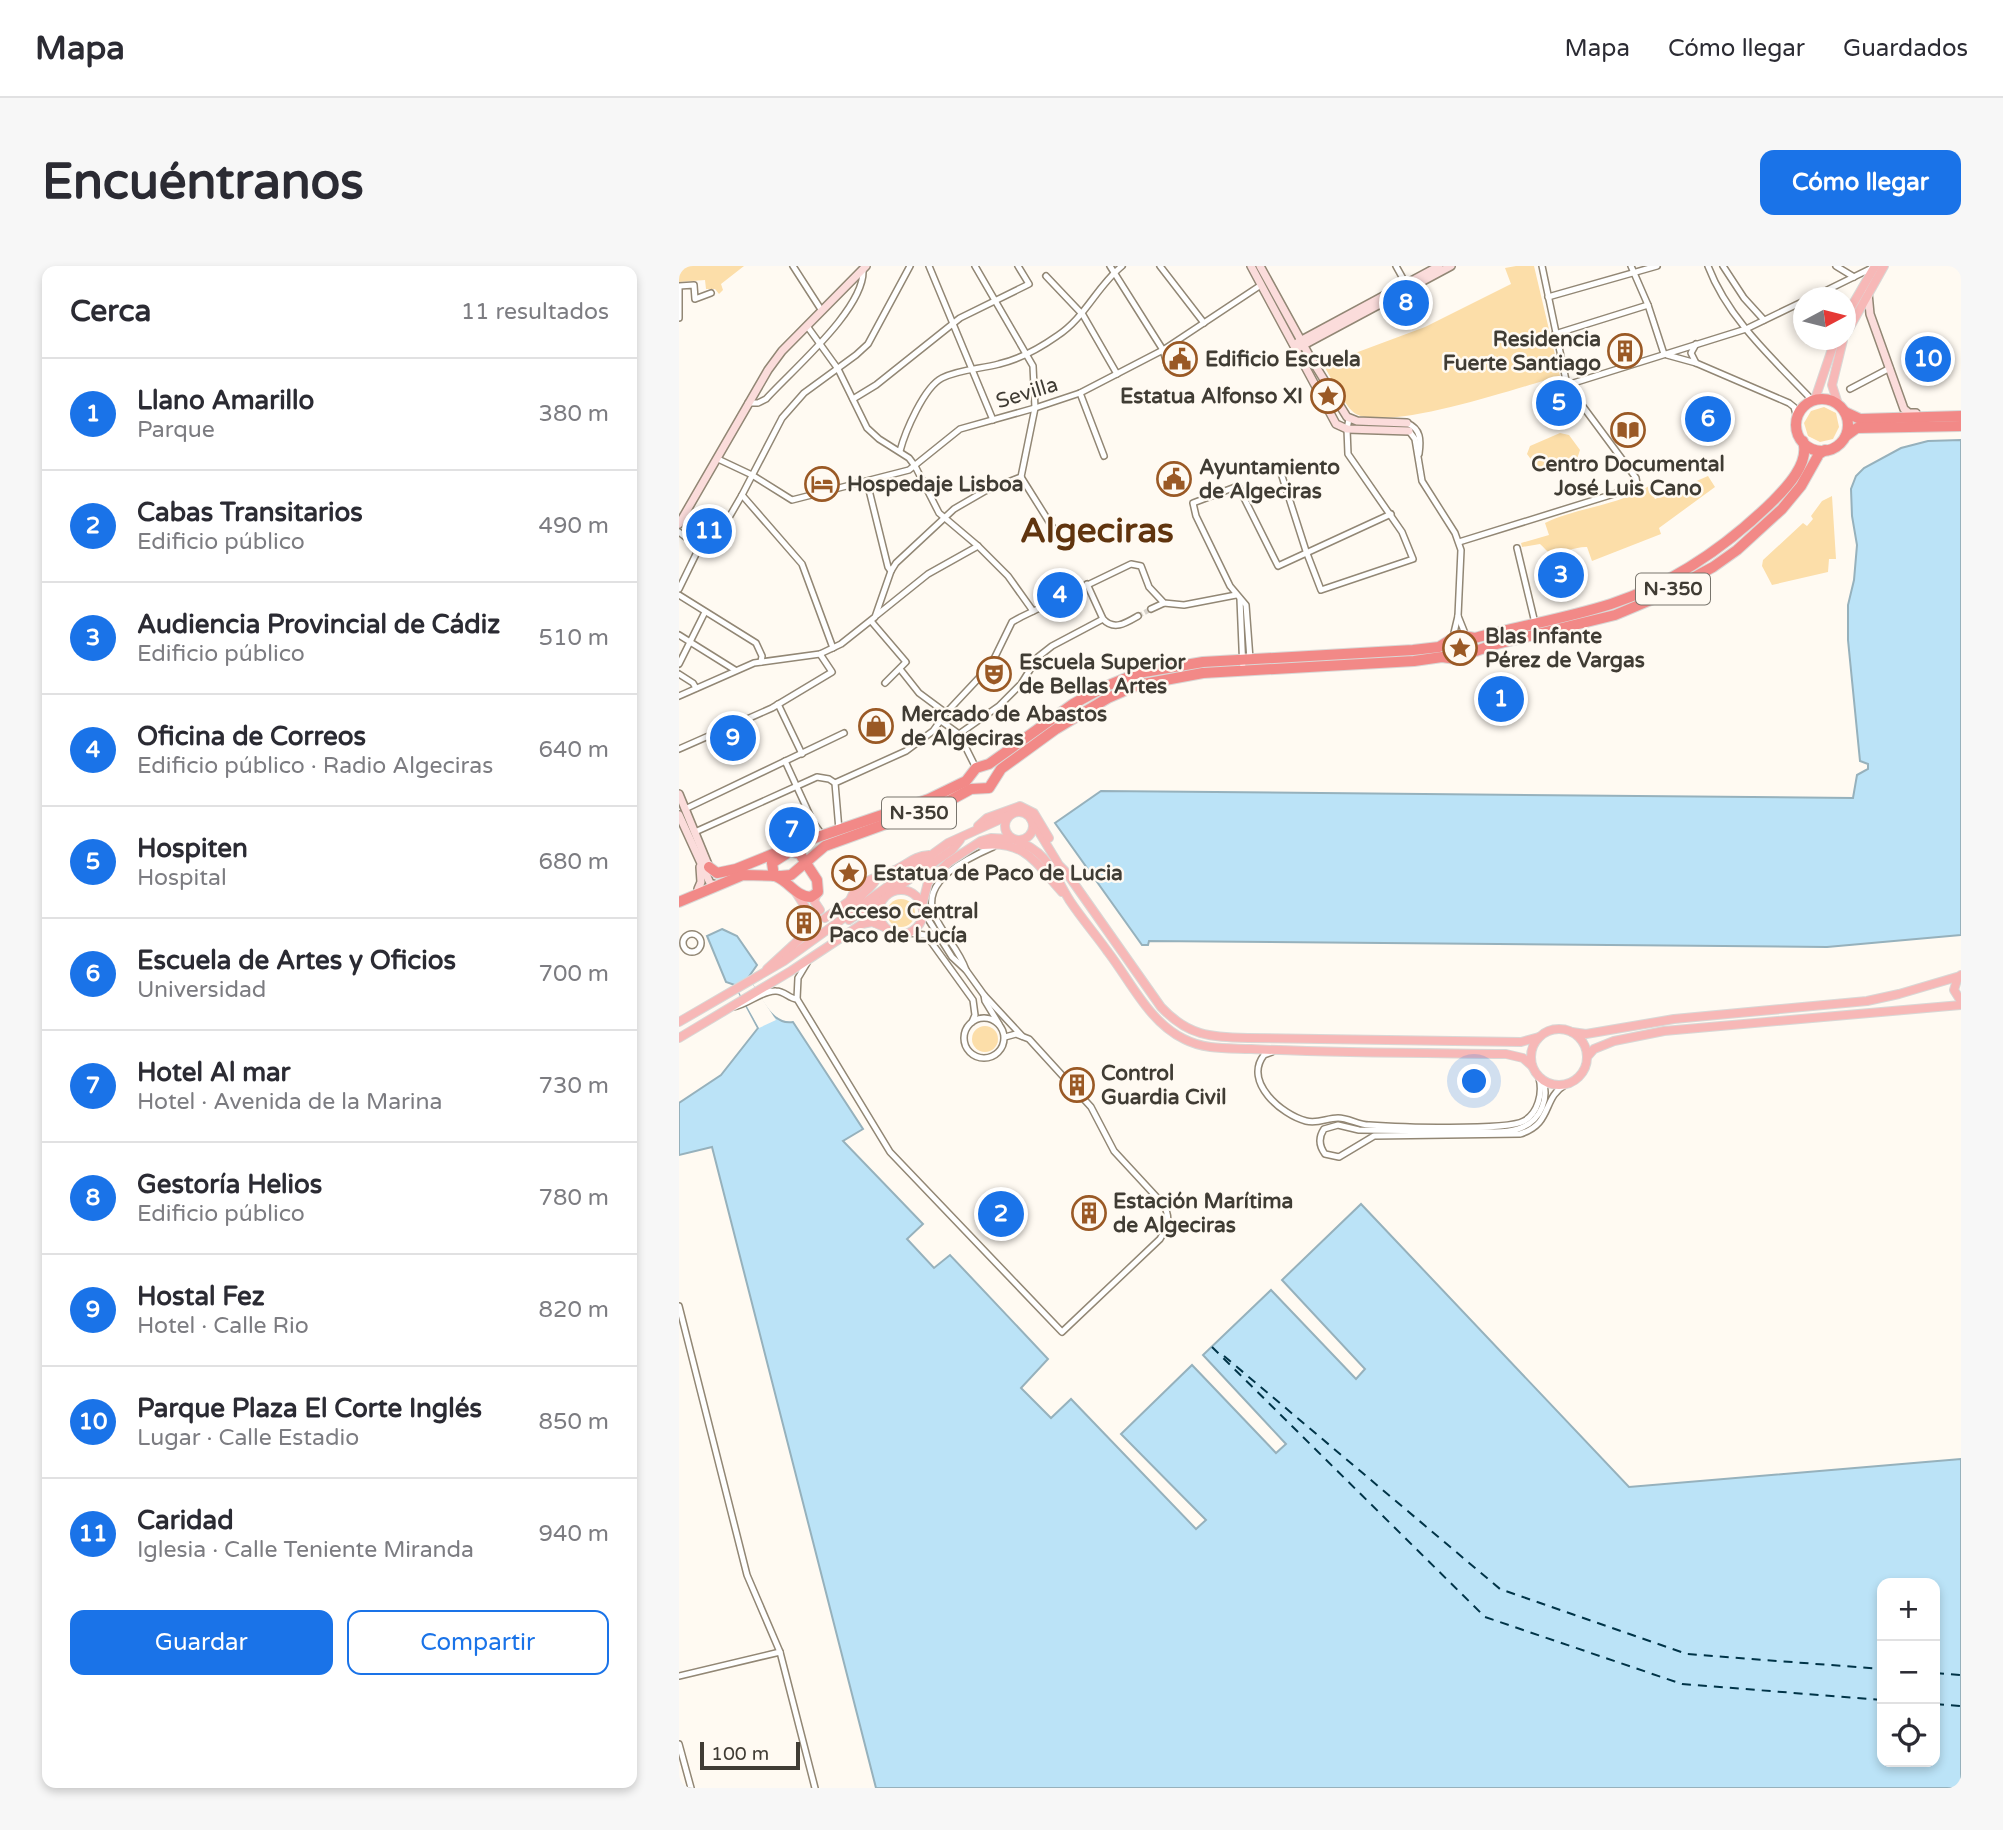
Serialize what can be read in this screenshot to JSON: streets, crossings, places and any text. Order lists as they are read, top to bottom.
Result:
{
  "streets": {
    "highway": ["N-350"],
    "street": ["Sevilla"]
  },
  "districts": ["Algeciras"],
  "places": {
    "building": [
      "Residencia Fuerte Santiago",
      "Acceso Central Paco de Lucía",
      "Control Guardia Civil",
      "Estación Marítima de Algeciras"
    ],
    "public building": ["Edificio Escuela", "Ayuntamiento de Algeciras"],
    "place": ["Estatua Alfonso XI", "Blas Infante Pérez de Vargas", "Estatua de Paco de Lucia"],
    "library": ["Centro Documental José Luis Cano"],
    "hotel": ["Hospedaje Lisboa"],
    "theatre": ["Escuela Superior de Bellas Artes"],
    "shop": ["Mercado de Abastos de Algeciras"]
  },
  "scale_bar": "100 m",
  "north": "right",
  "page": {
    "header": "Mapa",
    "nav": ["Mapa", "Cómo llegar", "Guardados"],
    "buttons": [
      "Cómo llegar",
      ["Guardar", "Compartir"]
    ],
    "title": "Encuéntranos",
    "heading": ["Cerca", "11 resultados"],
    "pins": [
      "8",
      "10",
      "5",
      "6",
      "11",
      "3",
      "4",
      "1",
      "9",
      "7",
      "2"
    ],
    "list": [
      {
        "mark": "1",
        "name": "Llano Amarillo",
        "note": "Parque",
        "value": "380 m"
      },
      {
        "mark": "2",
        "name": "Cabas Transitarios",
        "note": "Edificio público",
        "value": "490 m"
      },
      {
        "mark": "3",
        "name": "Audiencia Provincial de Cádiz",
        "note": "Edificio público",
        "value": "510 m"
      },
      {
        "mark": "4",
        "name": "Oficina de Correos",
        "note": "Edificio público · Radio Algeciras",
        "value": "640 m"
      },
      {
        "mark": "5",
        "name": "Hospiten",
        "note": "Hospital",
        "value": "680 m"
      },
      {
        "mark": "6",
        "name": "Escuela de Artes y Oficios",
        "note": "Universidad",
        "value": "700 m"
      },
      {
        "mark": "7",
        "name": "Hotel Al mar",
        "note": "Hotel · Avenida de la Marina",
        "value": "730 m"
      },
      {
        "mark": "8",
        "name": "Gestoría Helios",
        "note": "Edificio público",
        "value": "780 m"
      },
      {
        "mark": "9",
        "name": "Hostal Fez",
        "note": "Hotel · Calle Rio",
        "value": "820 m"
      },
      {
        "mark": "10",
        "name": "Parque Plaza El Corte Inglés",
        "note": "Lugar · Calle Estadio",
        "value": "850 m"
      },
      {
        "mark": "11",
        "name": "Caridad",
        "note": "Iglesia · Calle Teniente Miranda",
        "value": "940 m"
      }
    ],
    "map_buttons": ["+", "−"],
    "scale": "100 m"
  }
}
